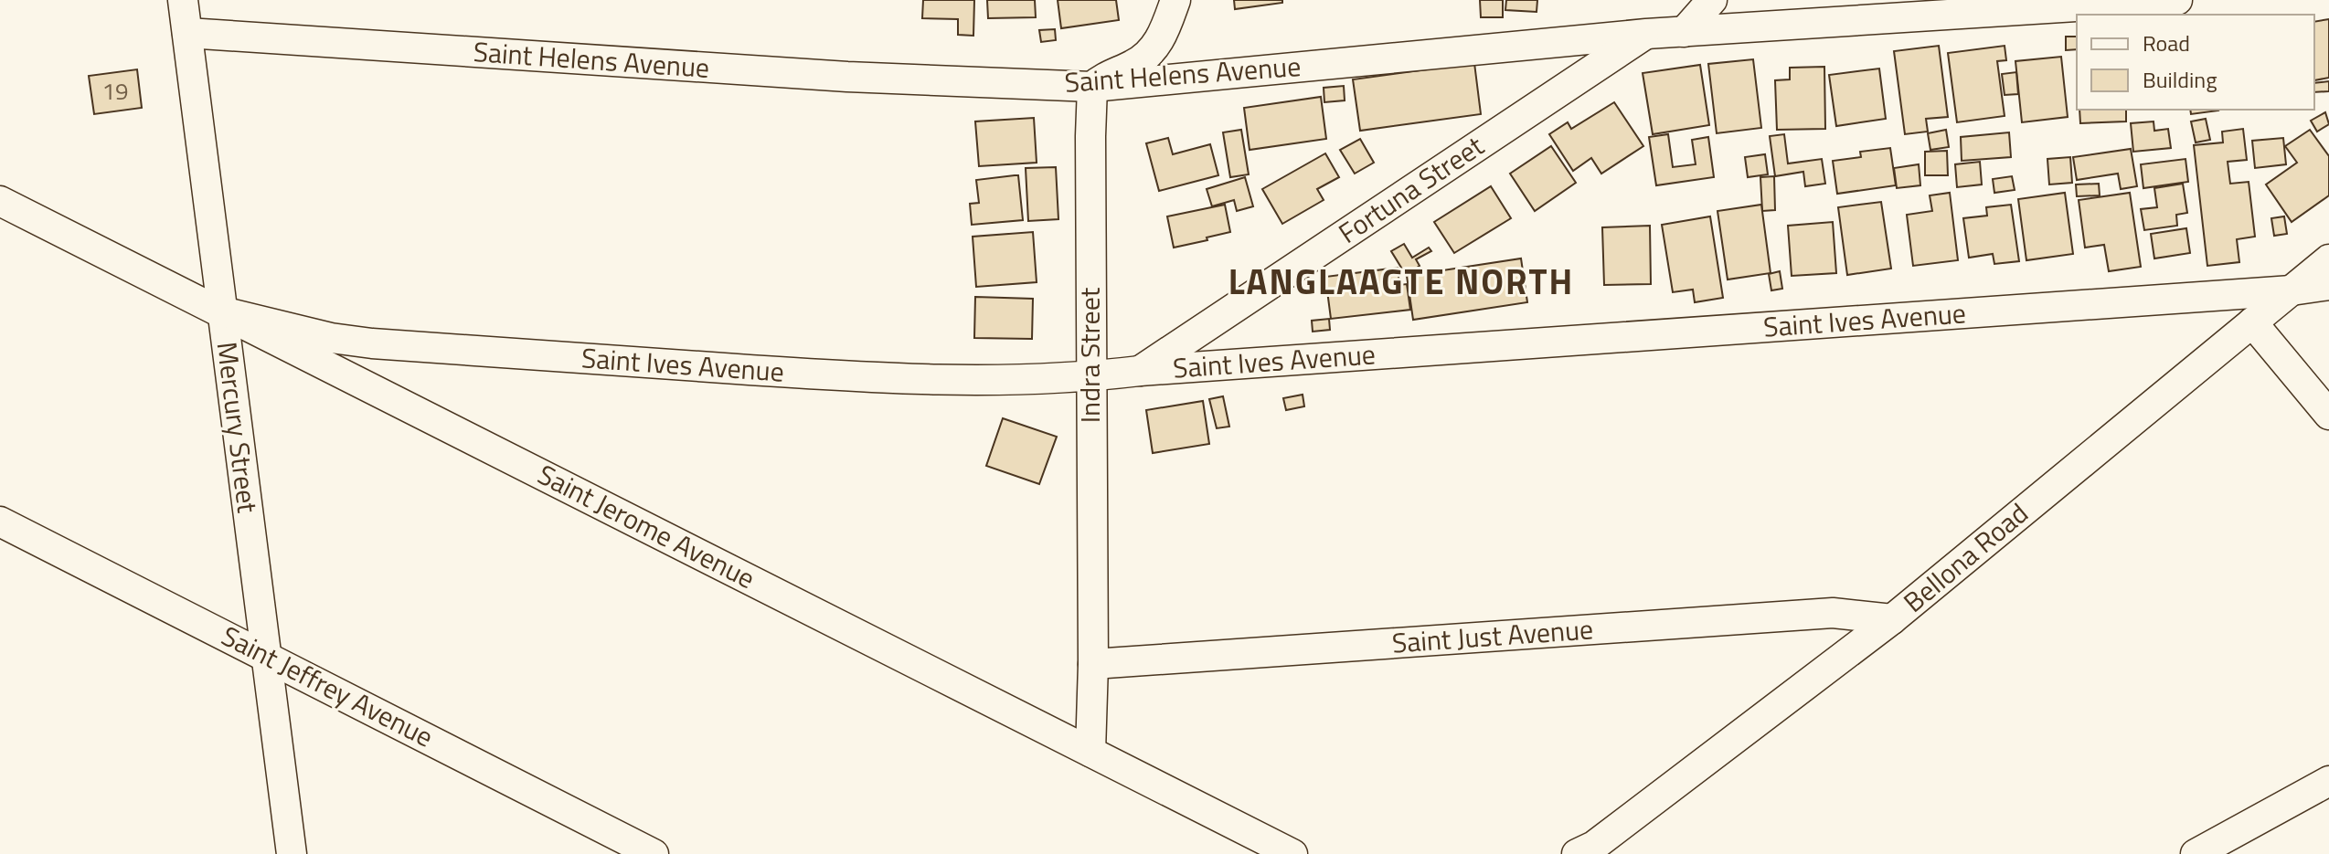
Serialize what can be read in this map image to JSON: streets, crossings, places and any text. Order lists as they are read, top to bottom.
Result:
{
  "streets": {
    "street": [
      "Saint Helens Avenue",
      "Fortuna Street",
      "Saint Ives Avenue",
      "Indra Street",
      "Mercury Street",
      "Saint Jerome Avenue",
      "Bellona Road",
      "Saint Just Avenue",
      "Saint Jeffrey Avenue"
    ]
  },
  "crossings": [
    ["Saint Helens Avenue", "Fortuna Street"],
    ["Saint Helens Avenue", "Indra Street"],
    ["Saint Helens Avenue", "Mercury Street"],
    ["Fortuna Street", "Saint Ives Avenue"],
    ["Saint Ives Avenue", "Indra Street"],
    ["Saint Ives Avenue", "Mercury Street"],
    ["Saint Ives Avenue", "Saint Jerome Avenue"],
    ["Saint Ives Avenue", "Bellona Road"],
    ["Indra Street", "Saint Jerome Avenue"],
    ["Indra Street", "Saint Just Avenue"],
    ["Mercury Street", "Saint Jerome Avenue"],
    ["Mercury Street", "Saint Jeffrey Avenue"],
    ["Bellona Road", "Saint Just Avenue"]
  ],
  "districts": ["LANGLAAGTE NORTH"],
  "house_numbers": ["19"],
  "legend": ["Road", "Building"]
}
